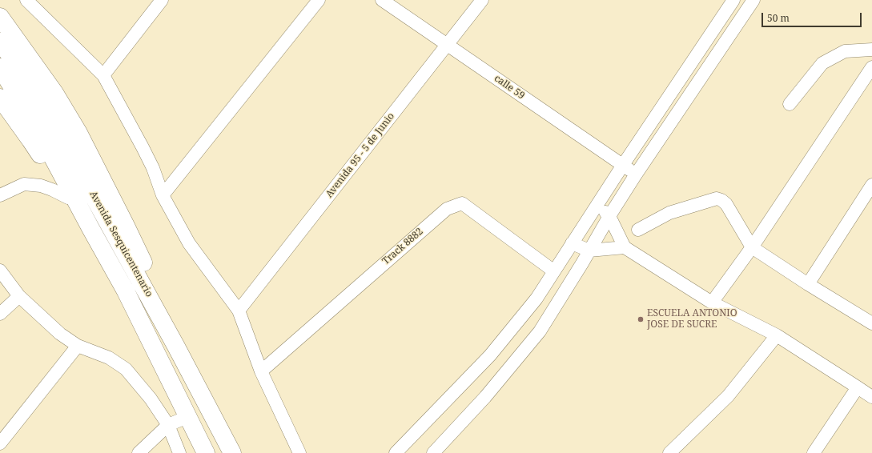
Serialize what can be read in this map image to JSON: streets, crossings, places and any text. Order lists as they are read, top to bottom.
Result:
{
  "streets": {
    "main road": ["Avenida Sesquicentenario"],
    "street": ["calle 59", "Avenida 95 - 5 de Junio", "Track 8882"]
  },
  "crossings": [
    ["calle 59", "Avenida 95 - 5 de Junio"]
  ],
  "places": ["ESCUELA ANTONIO JOSE DE SUCRE"],
  "scale_bar": "50 m"
}
